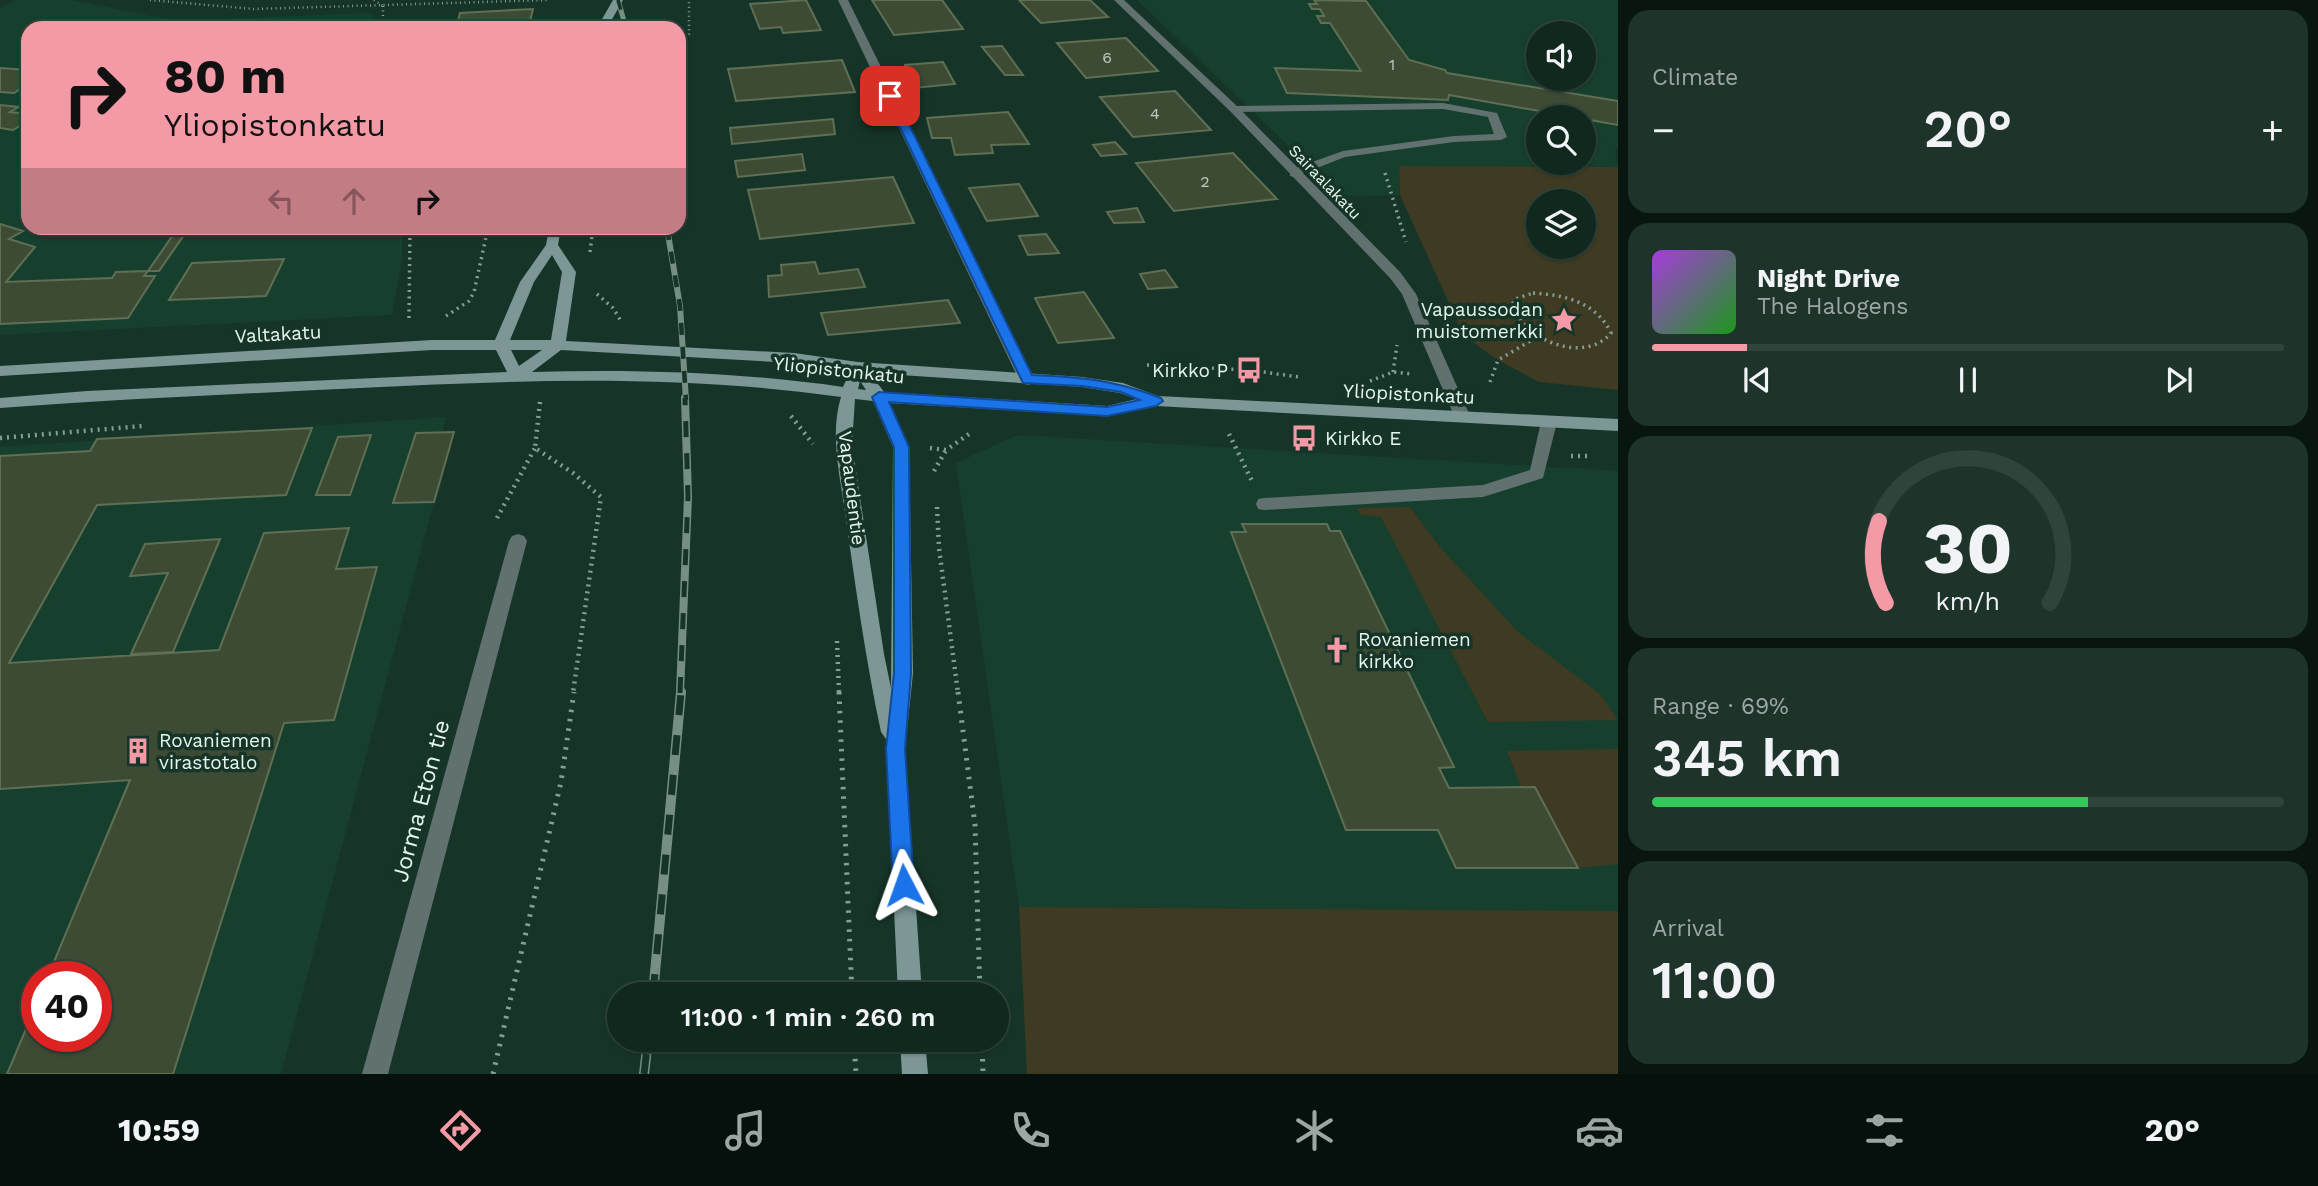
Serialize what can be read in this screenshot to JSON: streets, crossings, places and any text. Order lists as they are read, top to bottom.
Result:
{
  "streets": {
    "street": [
      "Sairaalakatu",
      "Valtakatu",
      "Yliopistonkatu",
      "Vapaudentie",
      "Jorma Eton tie"
    ]
  },
  "crossings": [
    ["Sairaalakatu", "Yliopistonkatu"],
    ["Valtakatu", "Yliopistonkatu"],
    ["Yliopistonkatu", "Vapaudentie"]
  ],
  "places": {
    "place": ["Vapaussodan muistomerkki"],
    "bus stop": ["Kirkko P", "Kirkko E"],
    "church": ["Rovaniemen kirkko"],
    "building": ["Rovaniemen virastotalo"]
  },
  "house_numbers": [
    "6",
    "1",
    "4",
    "2"
  ],
  "page": {
    "tile": [
      "Climate",
      ["Range · 69%", "345 km"],
      ["Arrival", "11:00"]
    ],
    "turn": ["80 m", "Yliopistonkatu"],
    "heat": ["−", "20°", "+"],
    "song": ["Night Drive", "The Halogens"],
    "limit": "40",
    "trip": "11:00 · 1 min · 260 m",
    "tabs": ["10:59", "20°"],
    "gauge": ["30", "km/h"]
  }
}
